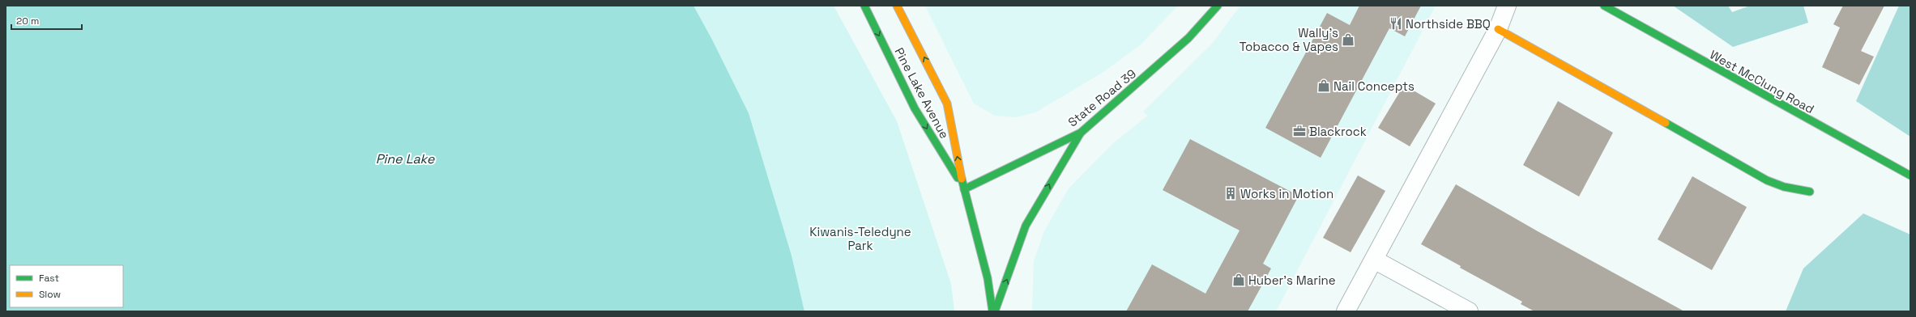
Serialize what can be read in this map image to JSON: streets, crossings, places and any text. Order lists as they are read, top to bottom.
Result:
{
  "streets": {
    "main road": ["West McClung Road", "Pine Lake Avenue", "State Road 39"]
  },
  "crossings": [
    ["Pine Lake Avenue", "State Road 39"]
  ],
  "water": ["Pine Lake"],
  "parks": ["Kiwanis-Teledyne Park"],
  "places": {
    "restaurant": ["Northside BBQ"],
    "shop": ["Wally's Tobacco & Vapes", "Nail Concepts", "Huber's Marine"],
    "office": ["Blackrock"],
    "building": ["Works in Motion"]
  },
  "legend": ["Fast", "Slow"],
  "scale_bar": "20 m"
}
